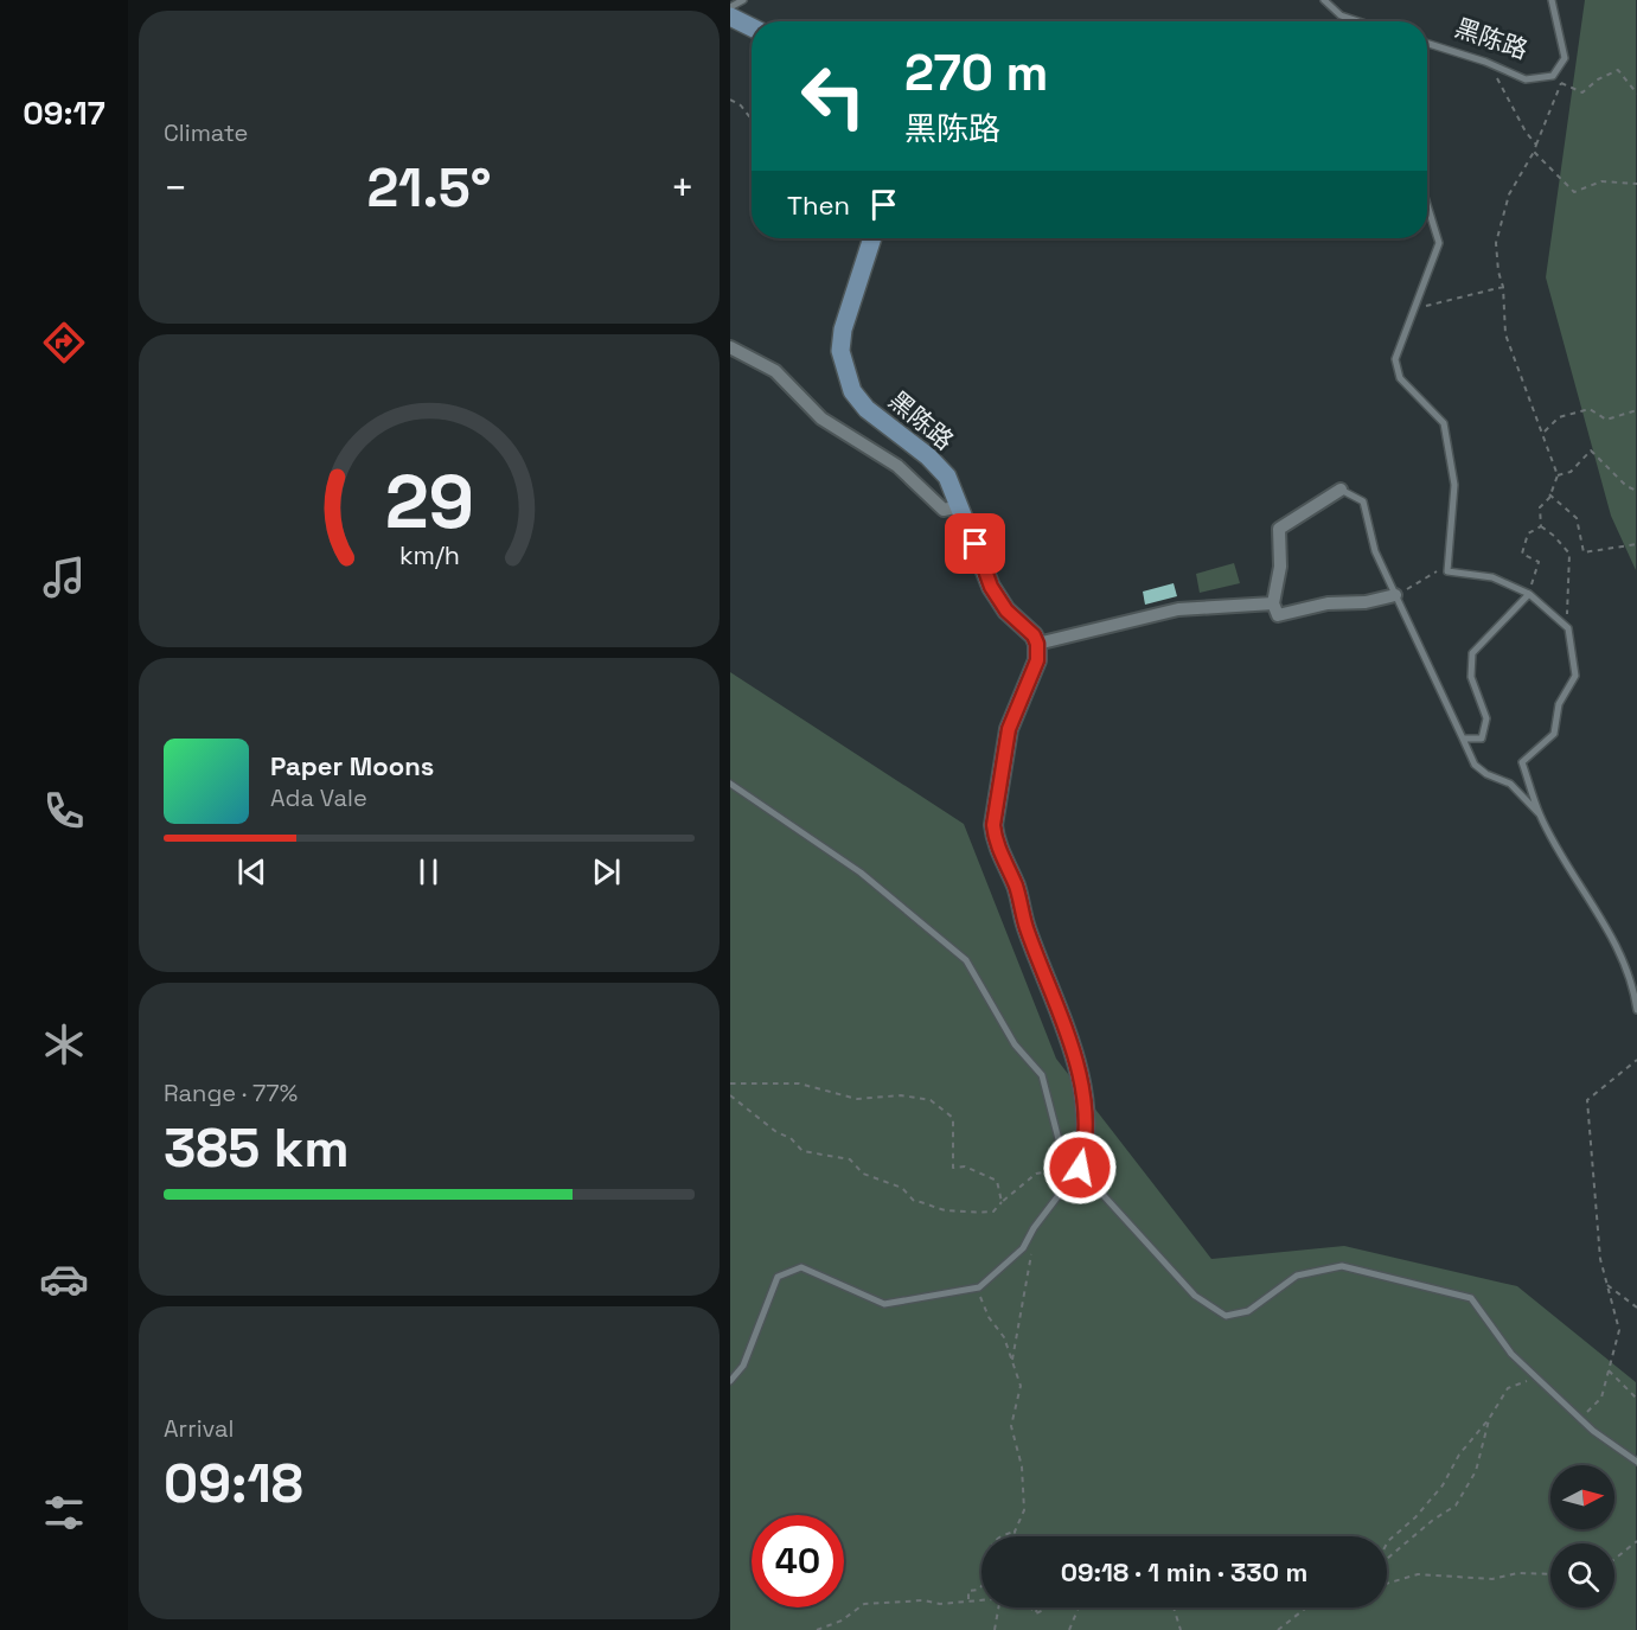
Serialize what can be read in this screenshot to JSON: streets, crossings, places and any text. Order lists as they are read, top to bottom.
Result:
{
  "streets": {
    "street": ["黑陈路"]
  },
  "north": "right",
  "page": {
    "tabs": "09:17",
    "tile": [
      "Climate",
      ["Range · 77%", "385 km"],
      ["Arrival", "09:18"]
    ],
    "turn": ["270 m", "黑陈路"],
    "heat": ["−", "21.5°", "+"],
    "then": "Then",
    "song": ["Paper Moons", "Ada Vale"],
    "limit": "40",
    "trip": "09:18 · 1 min · 330 m",
    "gauge": ["29", "km/h"]
  }
}
